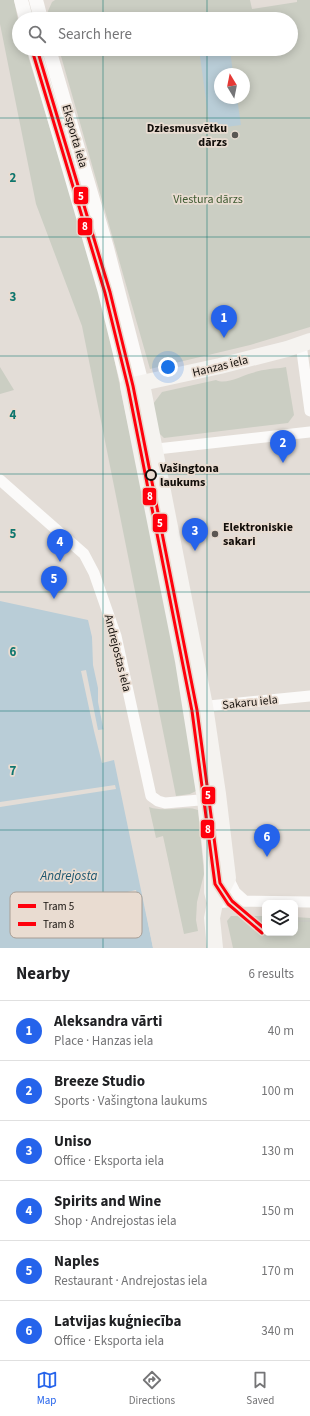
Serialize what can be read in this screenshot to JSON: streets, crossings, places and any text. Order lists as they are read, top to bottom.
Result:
{
  "streets": {
    "main road": ["Eksporta iela", "Hanzas iela"],
    "street": ["Andrejostas iela", "Sakaru iela"]
  },
  "crossings": [
    ["Eksporta iela", "Hanzas iela"],
    ["Eksporta iela", "Andrejostas iela"],
    ["Eksporta iela", "Sakaru iela"]
  ],
  "water": ["Andrejosta"],
  "parks": ["Viestura dārzs"],
  "places": ["Dziesmusvētku dārzs", "Vašingtona laukums", "Elektroniskie sakari"],
  "lines": ["tram line 5", "tram line 8"],
  "legend": ["Tram 5", "Tram 8"],
  "north": "top",
  "page": {
    "search": "Search here",
    "pins": [
      "1",
      "2",
      "3",
      "4",
      "5",
      "6"
    ],
    "heading": ["Nearby", "6 results"],
    "list": [
      {
        "mark": "1",
        "name": "Aleksandra vārti",
        "note": "Place · Hanzas iela",
        "value": "40 m"
      },
      {
        "mark": "2",
        "name": "Breeze Studio",
        "note": "Sports · Vašingtona laukums",
        "value": "100 m"
      },
      {
        "mark": "3",
        "name": "Uniso",
        "note": "Office · Eksporta iela",
        "value": "130 m"
      },
      {
        "mark": "4",
        "name": "Spirits and Wine",
        "note": "Shop · Andrejostas iela",
        "value": "150 m"
      },
      {
        "mark": "5",
        "name": "Naples",
        "note": "Restaurant · Andrejostas iela",
        "value": "170 m"
      },
      {
        "mark": "6",
        "name": "Latvijas kuģniecība",
        "note": "Office · Eksporta iela",
        "value": "340 m"
      }
    ],
    "nav": ["Map", "Directions", "Saved"]
  },
  "grid": {
    "rows": [
      "2",
      "3",
      "4",
      "5",
      "6",
      "7"
    ]
  }
}
